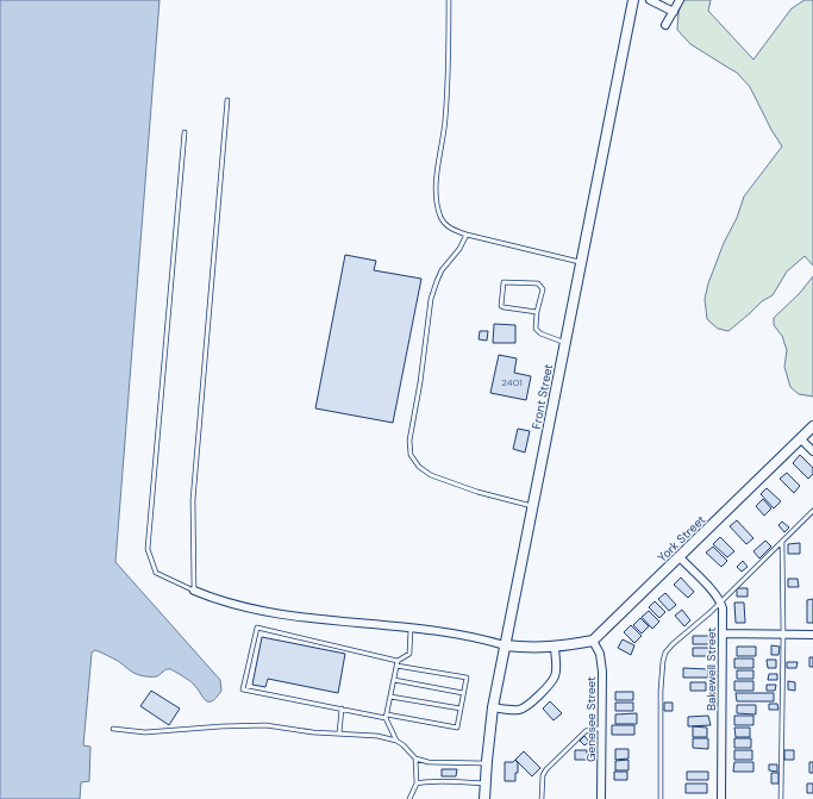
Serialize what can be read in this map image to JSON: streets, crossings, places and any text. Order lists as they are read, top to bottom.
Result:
{
  "streets": {
    "street": [
      "Front Street",
      "York Street",
      "Bakewell Street",
      "Genesee Street"
    ]
  },
  "crossings": [
    ["York Street", "Genesee Street"]
  ],
  "house_numbers": ["2401"]
}
